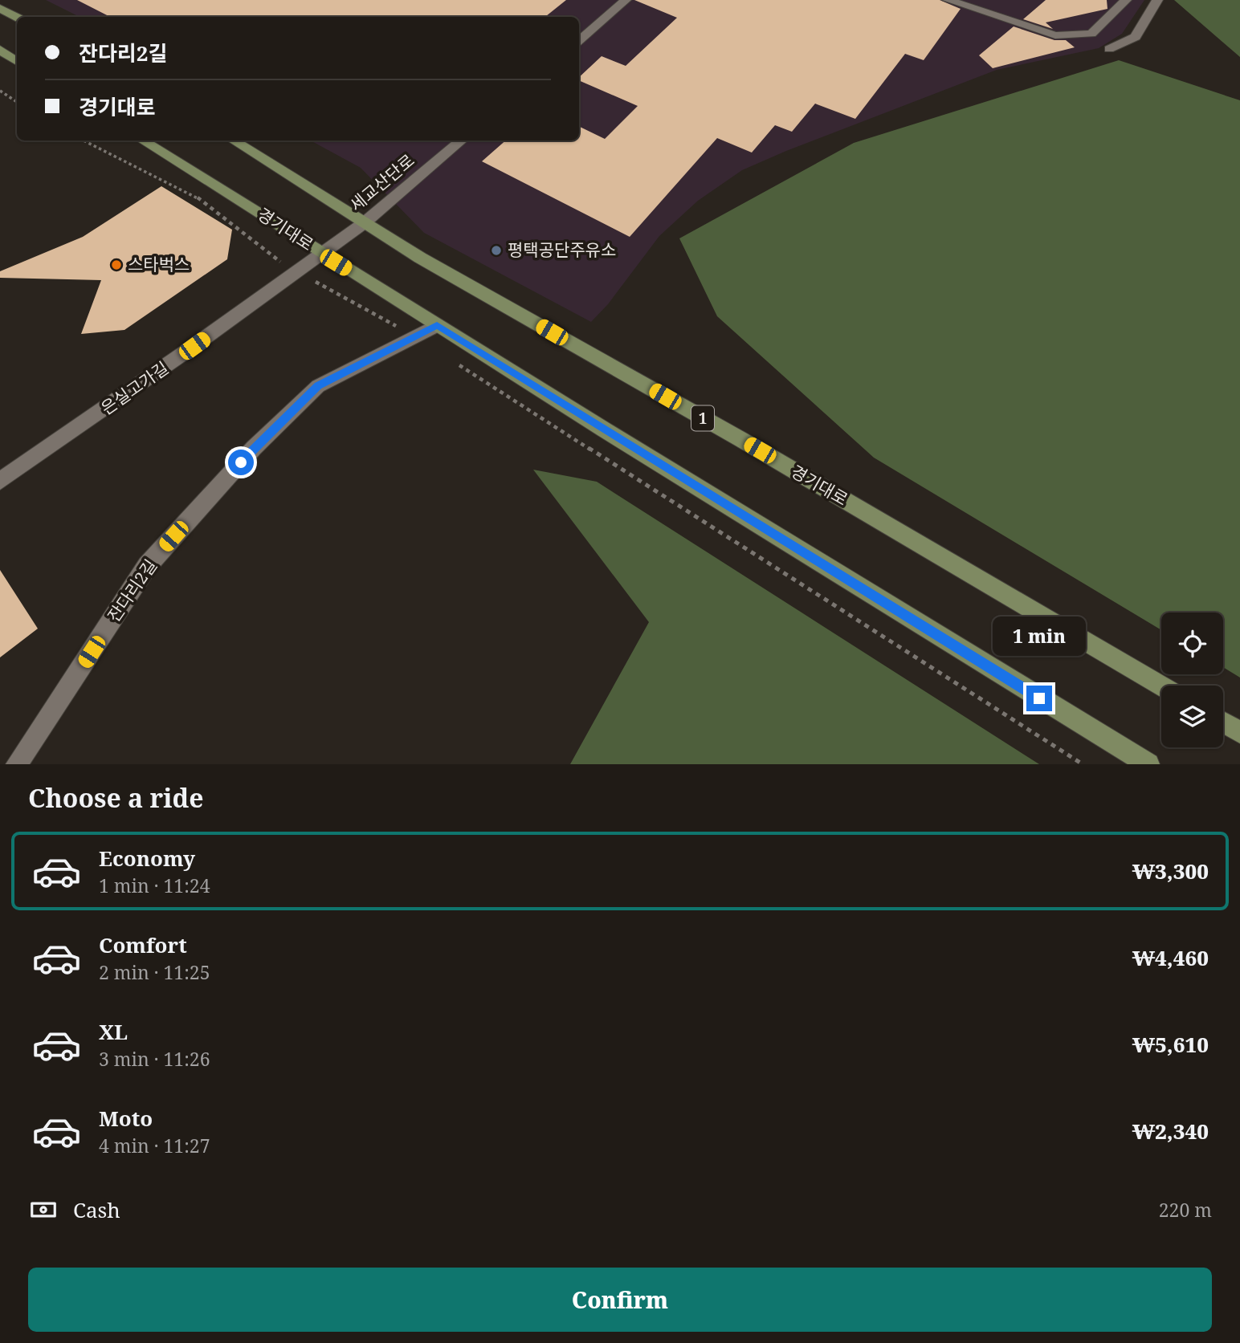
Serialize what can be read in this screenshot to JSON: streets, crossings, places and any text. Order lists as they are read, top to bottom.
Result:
{
  "streets": {
    "main road": ["경기대로", "1"],
    "street": ["세교산단로", "은실고가길", "잔다리2길"]
  },
  "crossings": [
    ["세교산단로", "경기대로"],
    ["세교산단로", "은실고가길"],
    ["경기대로", "은실고가길"],
    ["경기대로", "잔다리2길"]
  ],
  "places": ["평택공단주유소", "스타벅스"],
  "page": {
    "banner": ["잔다리2길", "경기대로"],
    "bubble": "1 min",
    "heading": "Choose a ride",
    "list": [
      {
        "name": "Economy",
        "note": "1 min · 11:24",
        "value": "₩3,300"
      },
      {
        "name": "Comfort",
        "note": "2 min · 11:25",
        "value": "₩4,460"
      },
      {
        "name": "XL",
        "note": "3 min · 11:26",
        "value": "₩5,610"
      },
      {
        "name": "Moto",
        "note": "4 min · 11:27",
        "value": "₩2,340"
      }
    ],
    "pay": ["Cash", "220 m"],
    "buttons": "Confirm"
  }
}
